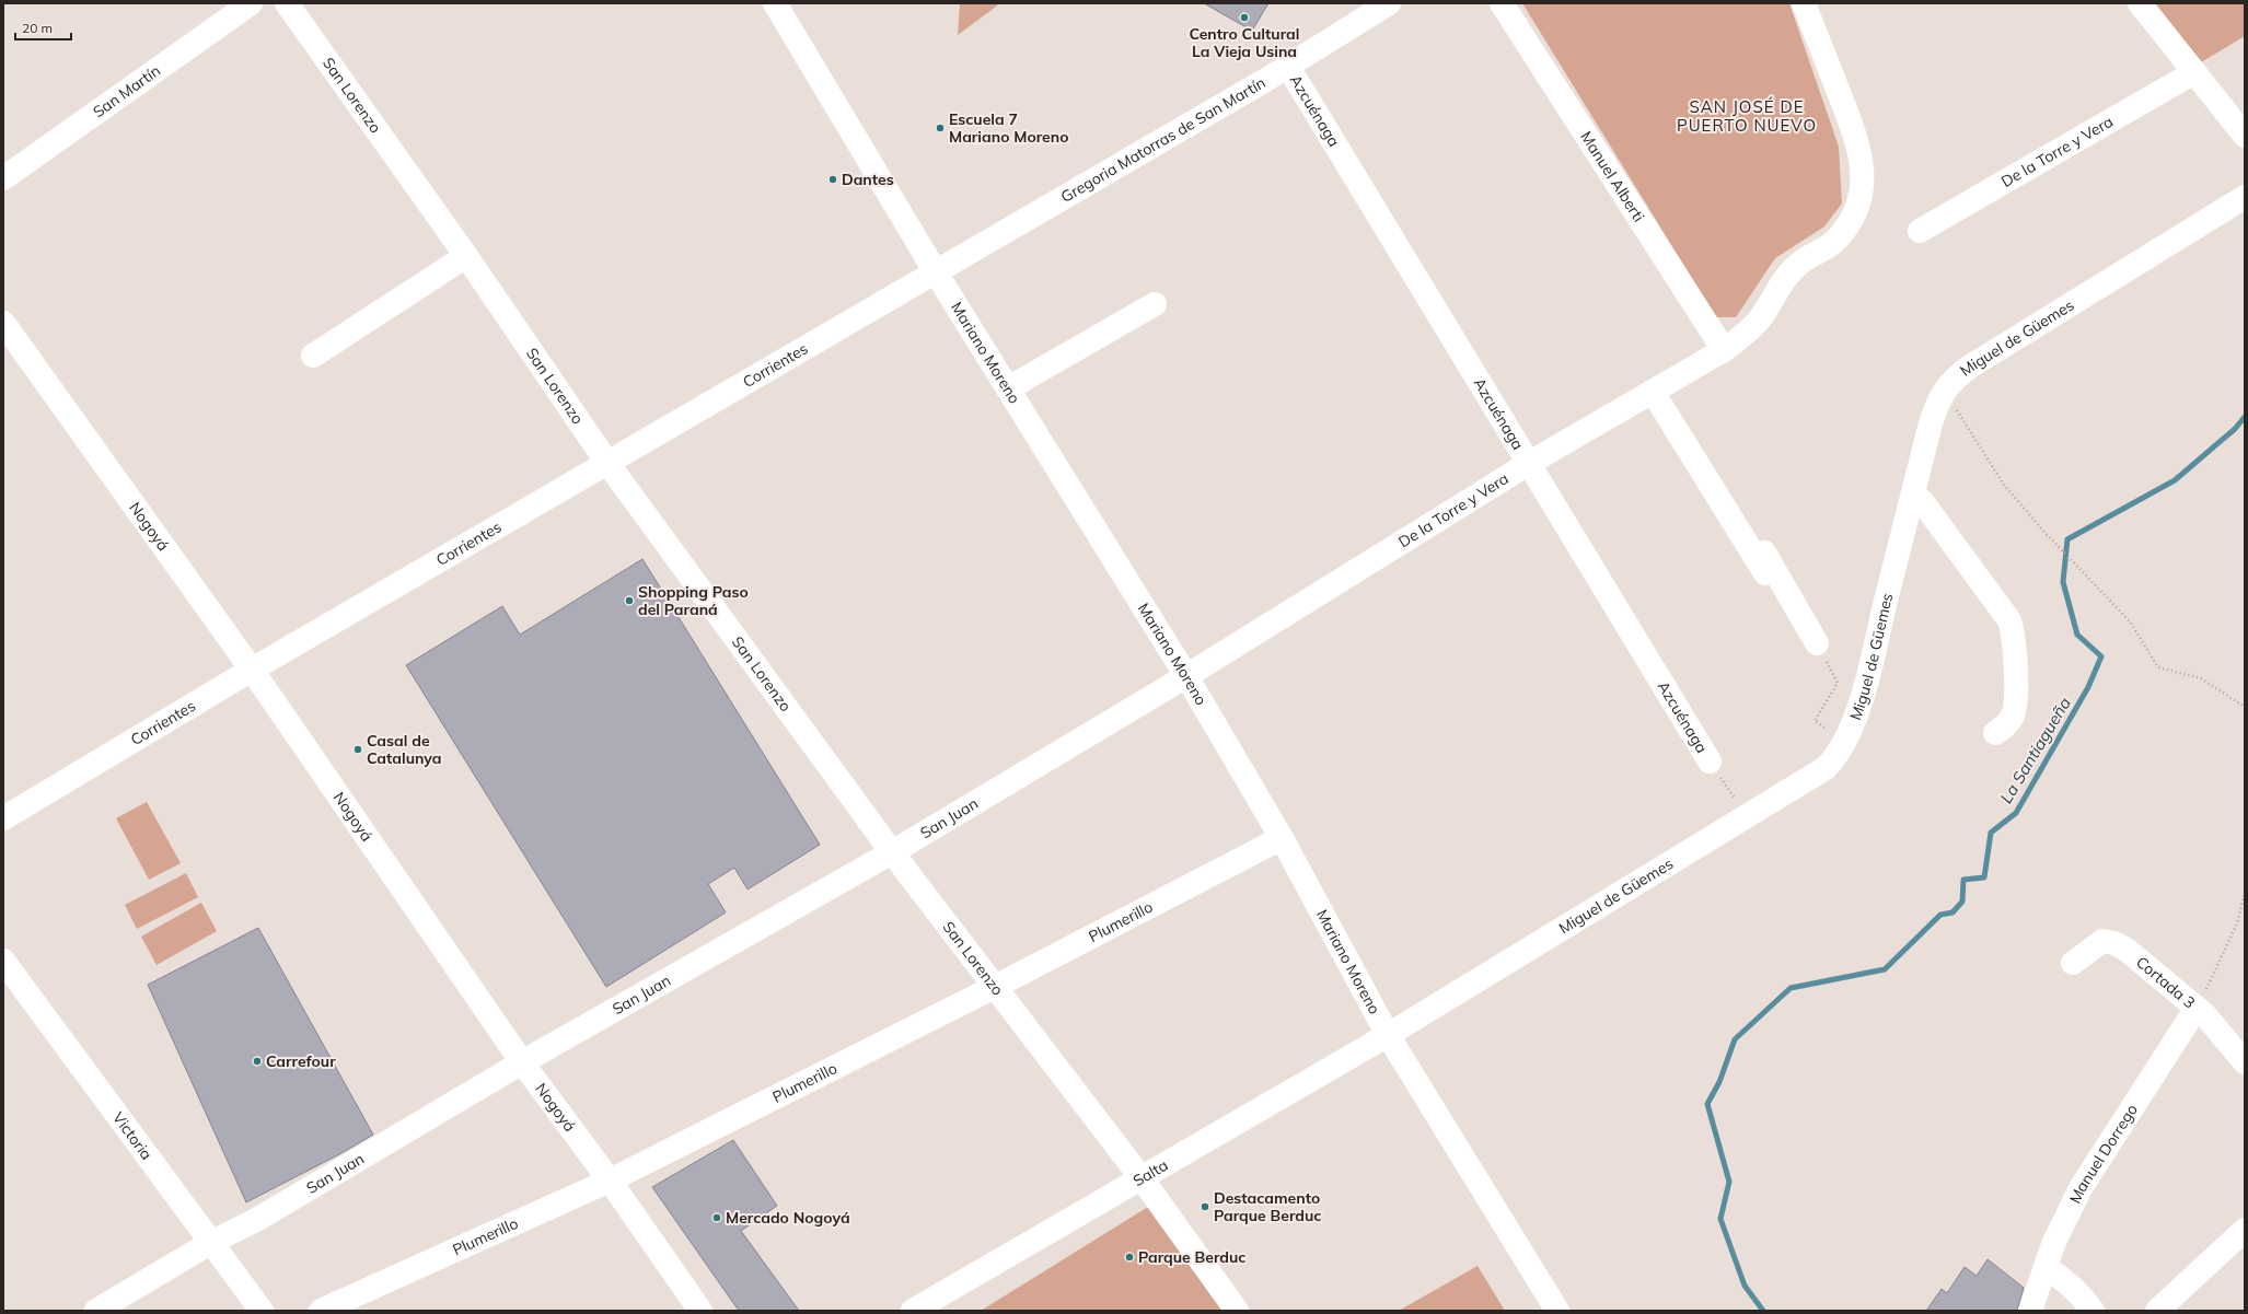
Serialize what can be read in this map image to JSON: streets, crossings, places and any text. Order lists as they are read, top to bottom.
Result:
{
  "streets": {
    "street": [
      "San Martín",
      "San Lorenzo",
      "Azcuénaga",
      "Gregoria Matorras de San Martín",
      "De la Torre y Vera",
      "Manuel Alberti",
      "Miguel de Güemes",
      "Mariano Moreno",
      "Corrientes",
      "Nogoyá",
      "San Juan",
      "Plumerillo",
      "Cortada 3",
      "Victoria",
      "Manuel Dorrego",
      "Salta"
    ]
  },
  "crossings": [
    ["San Lorenzo", "Corrientes"],
    ["San Lorenzo", "San Juan"],
    ["San Lorenzo", "Plumerillo"],
    ["San Lorenzo", "Salta"],
    ["Azcuénaga", "Gregoria Matorras de San Martín"],
    ["Azcuénaga", "De la Torre y Vera"],
    ["Gregoria Matorras de San Martín", "Mariano Moreno"],
    ["Gregoria Matorras de San Martín", "Corrientes"],
    ["De la Torre y Vera", "Manuel Alberti"],
    ["De la Torre y Vera", "Mariano Moreno"],
    ["De la Torre y Vera", "San Juan"],
    ["Miguel de Güemes", "Mariano Moreno"],
    ["Miguel de Güemes", "Salta"],
    ["Mariano Moreno", "Corrientes"],
    ["Mariano Moreno", "San Juan"],
    ["Mariano Moreno", "Plumerillo"],
    ["Mariano Moreno", "Salta"],
    ["Corrientes", "Nogoyá"],
    ["Nogoyá", "San Juan"],
    ["Nogoyá", "Plumerillo"],
    ["San Juan", "Victoria"],
    ["Cortada 3", "Manuel Dorrego"]
  ],
  "districts": ["SAN JOSÉ DE PUERTO NUEVO"],
  "water": ["La Santiagueña"],
  "places": [
    "Centro Cultural La Vieja Usina",
    "Escuela 7 Mariano Moreno",
    "Dantes",
    "Shopping Paso del Paraná",
    "Casal de Catalunya",
    "Carrefour",
    "Destacamento Parque Berduc",
    "Mercado Nogoyá",
    "Parque Berduc"
  ],
  "scale_bar": "20 m"
}
